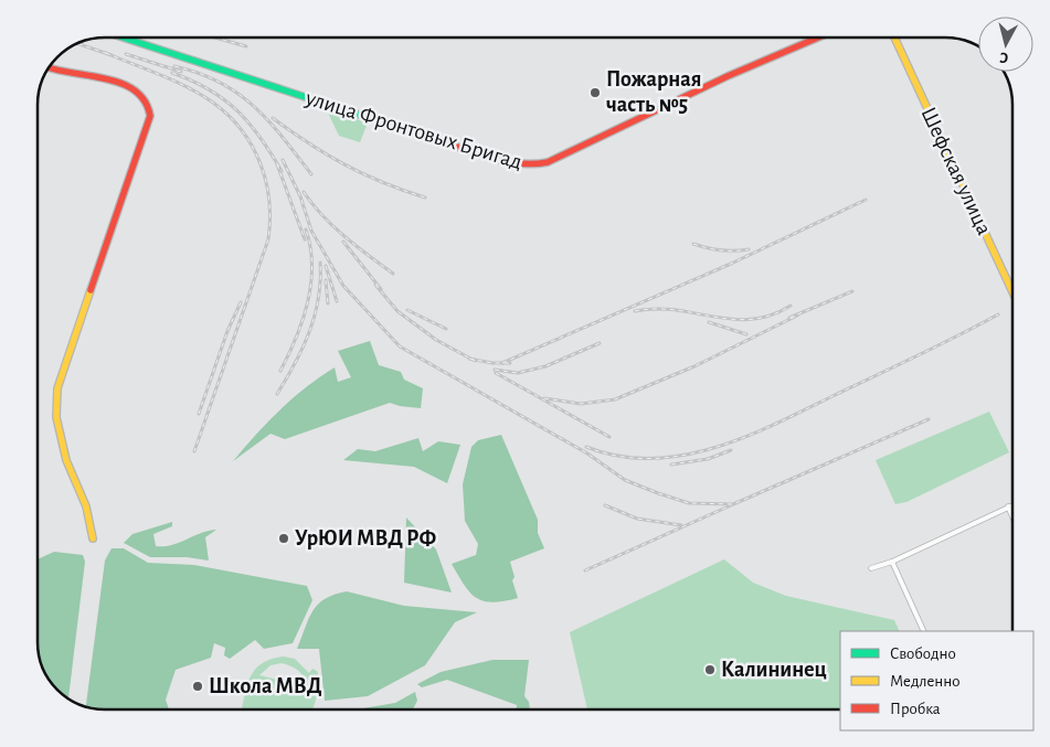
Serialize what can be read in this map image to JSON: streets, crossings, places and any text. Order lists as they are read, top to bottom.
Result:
{
  "streets": {
    "main road": ["улица Фронтовых Бригад", "Шефская улица"]
  },
  "places": [
    "Пожарная часть №5",
    "УрЮИ МВД РФ",
    "Калининец",
    "Школа МВД"
  ],
  "legend": ["Свободно", "Медленно", "Пробка"],
  "north": "bottom"
}
